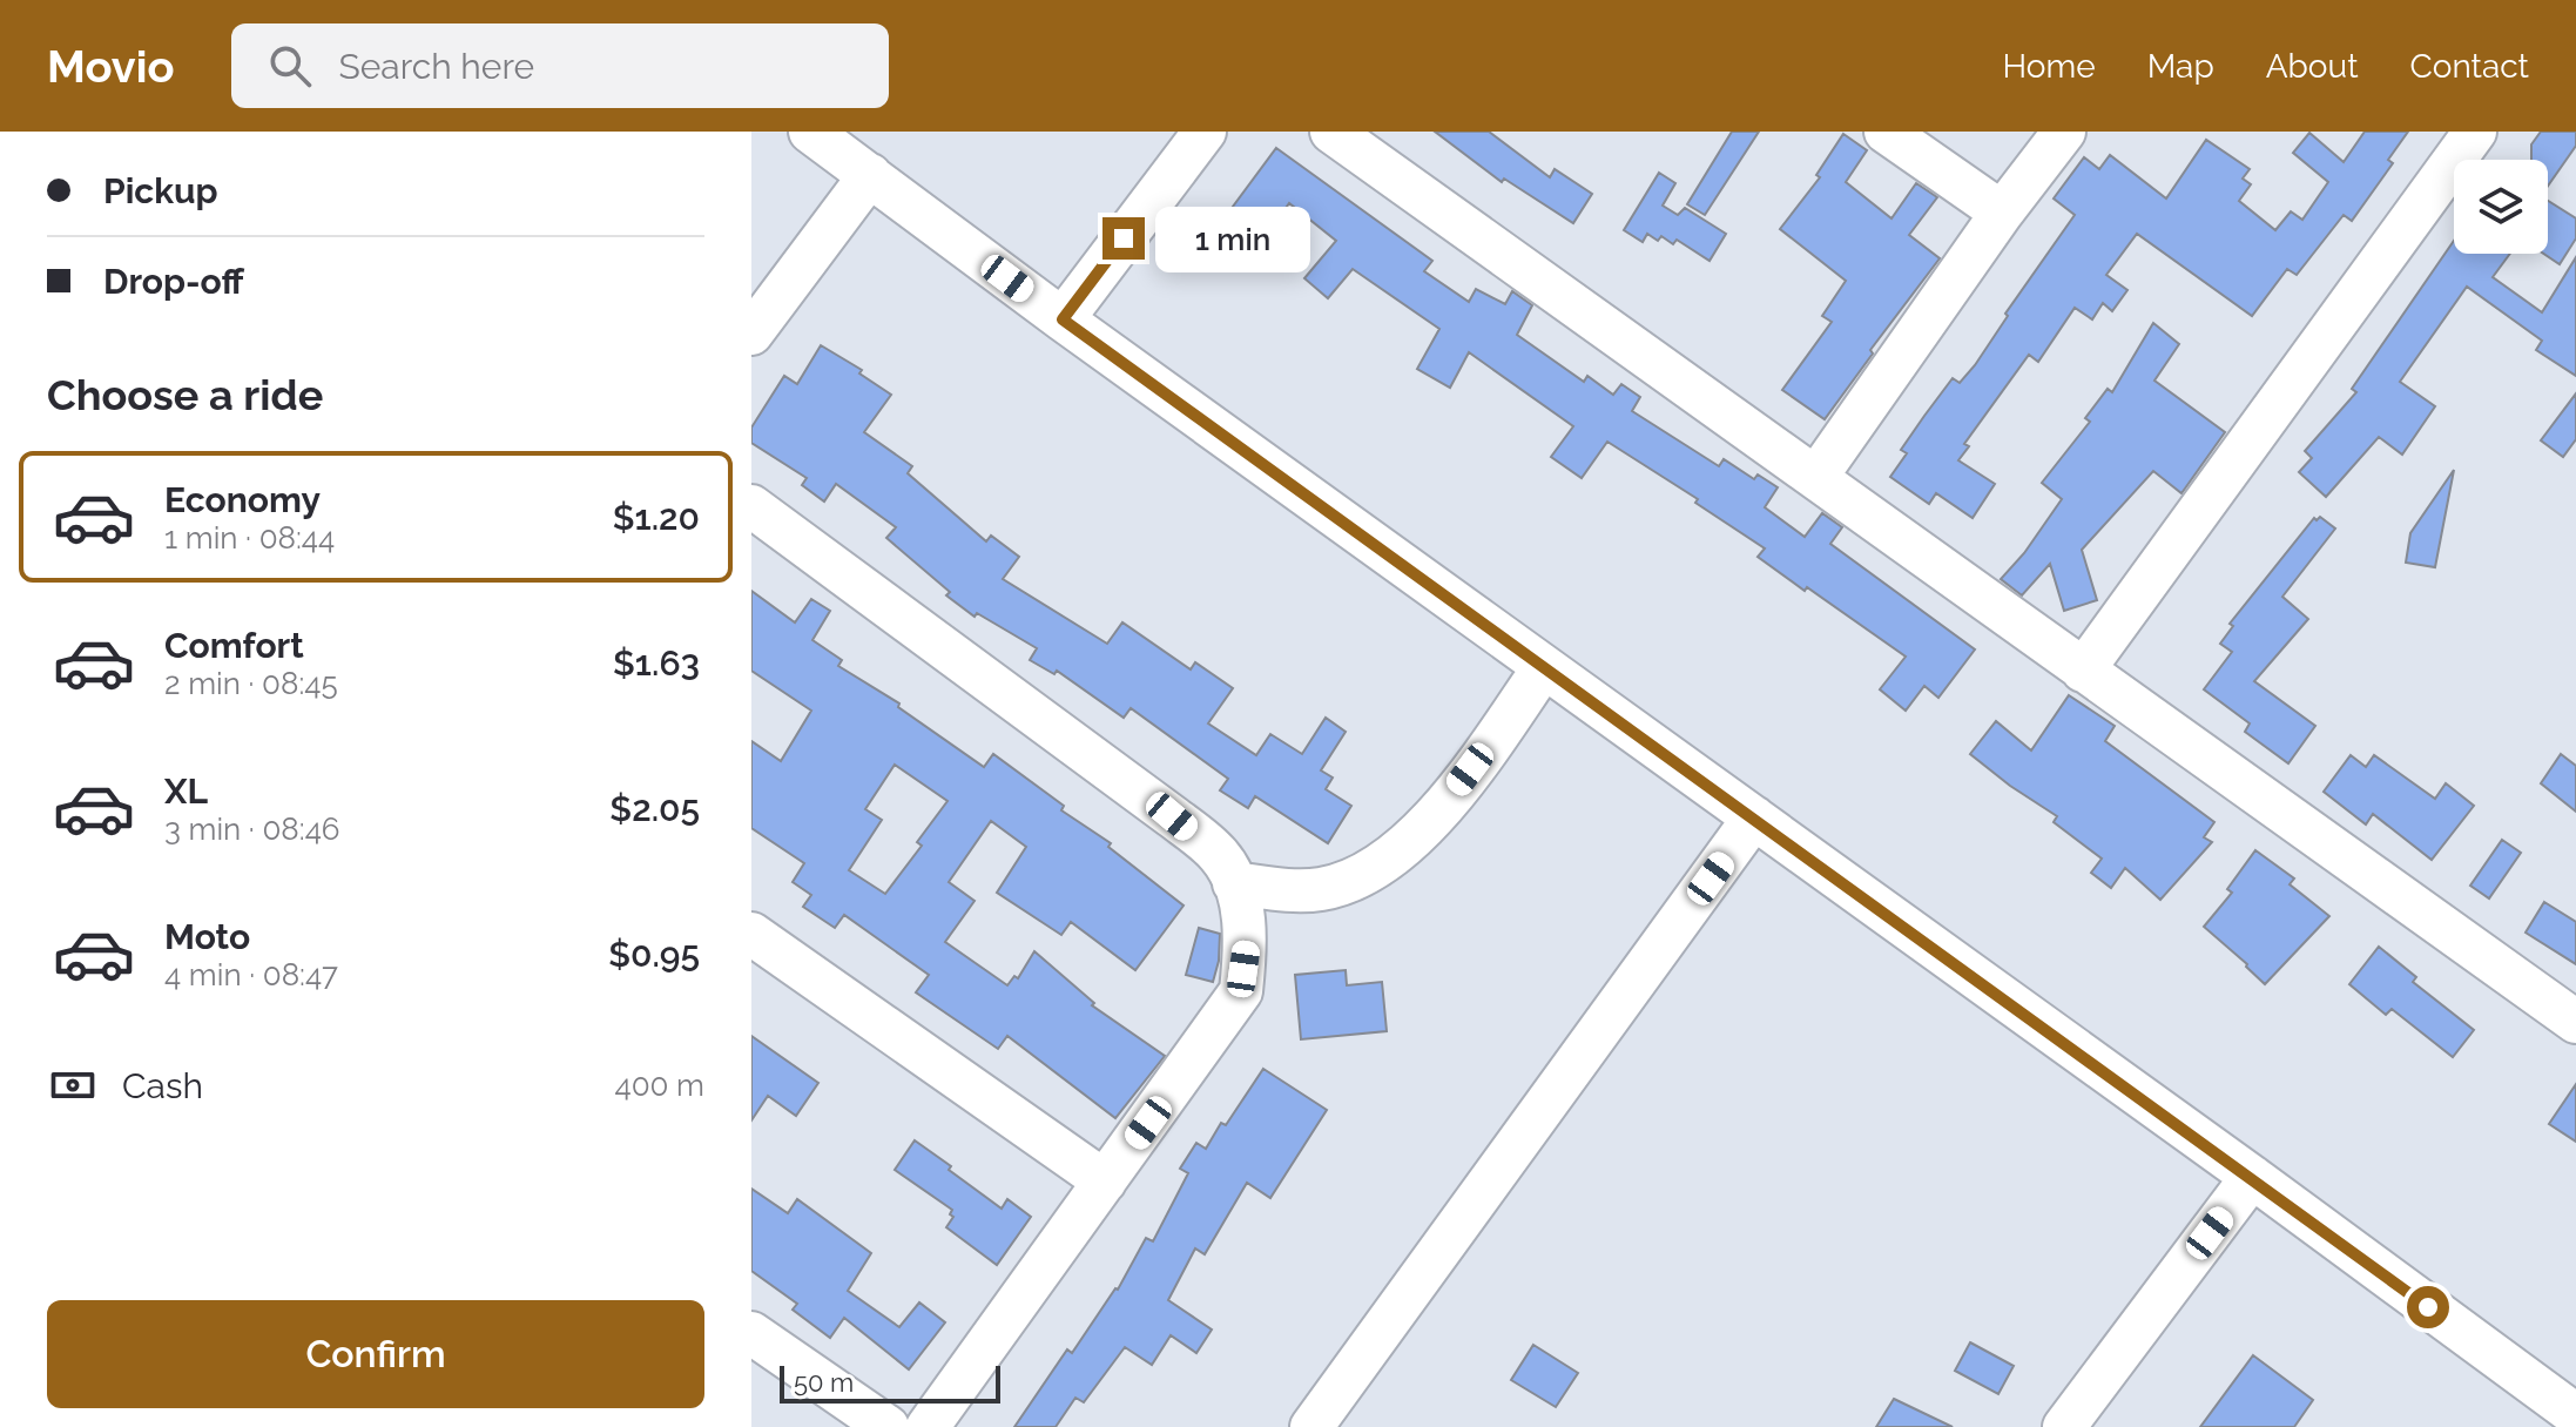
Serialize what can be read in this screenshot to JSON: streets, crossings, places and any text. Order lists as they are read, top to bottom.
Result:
{
  "scale_bar": "50 m",
  "page": {
    "header": "Movio",
    "search": "Search here",
    "nav": [
      "Home",
      "Map",
      "About",
      "Contact"
    ],
    "banner": ["Pickup", "Drop-off"],
    "bubble": "1 min",
    "heading": "Choose a ride",
    "list": [
      {
        "name": "Economy",
        "note": "1 min · 08:44",
        "value": "$1.20"
      },
      {
        "name": "Comfort",
        "note": "2 min · 08:45",
        "value": "$1.63"
      },
      {
        "name": "XL",
        "note": "3 min · 08:46",
        "value": "$2.05"
      },
      {
        "name": "Moto",
        "note": "4 min · 08:47",
        "value": "$0.95"
      }
    ],
    "pay": ["Cash", "400 m"],
    "buttons": "Confirm",
    "scale": "50 m"
  }
}
